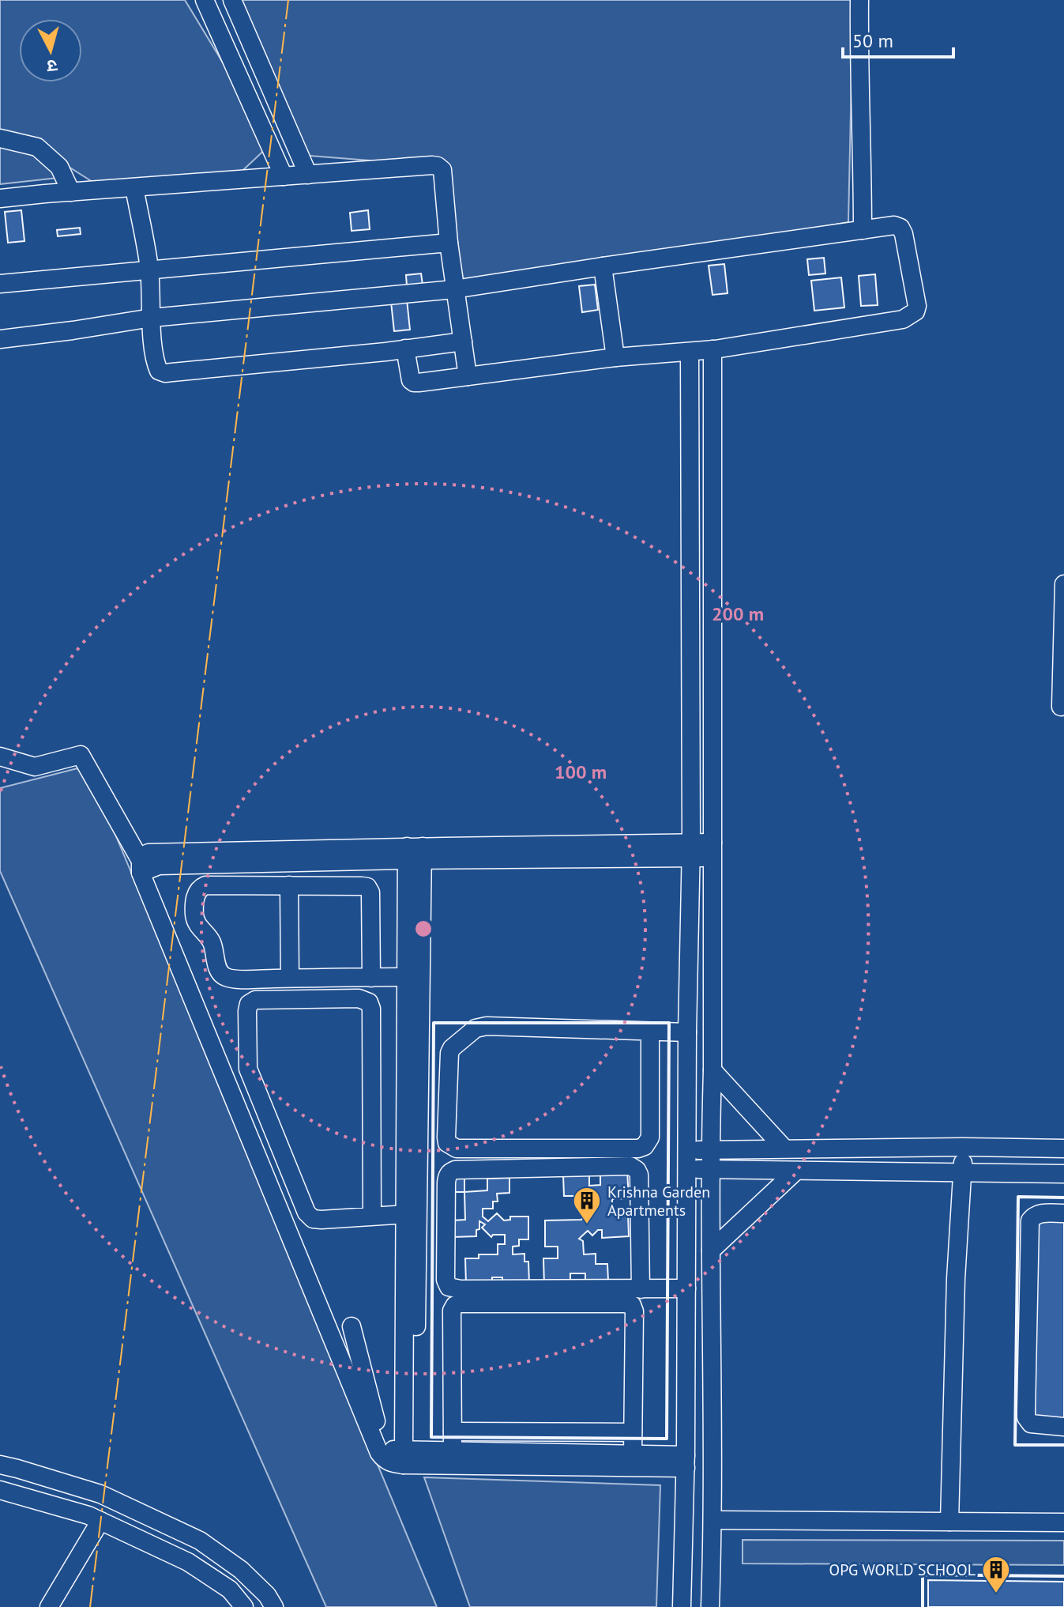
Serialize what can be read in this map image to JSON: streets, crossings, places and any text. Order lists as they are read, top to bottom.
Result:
{
  "places": {
    "building": ["Krishna Garden Apartments", "OPG WORLD SCHOOL"]
  },
  "scale_bar": "50 m",
  "north": "bottom",
  "rings": ["200 m", "100 m"]
}
